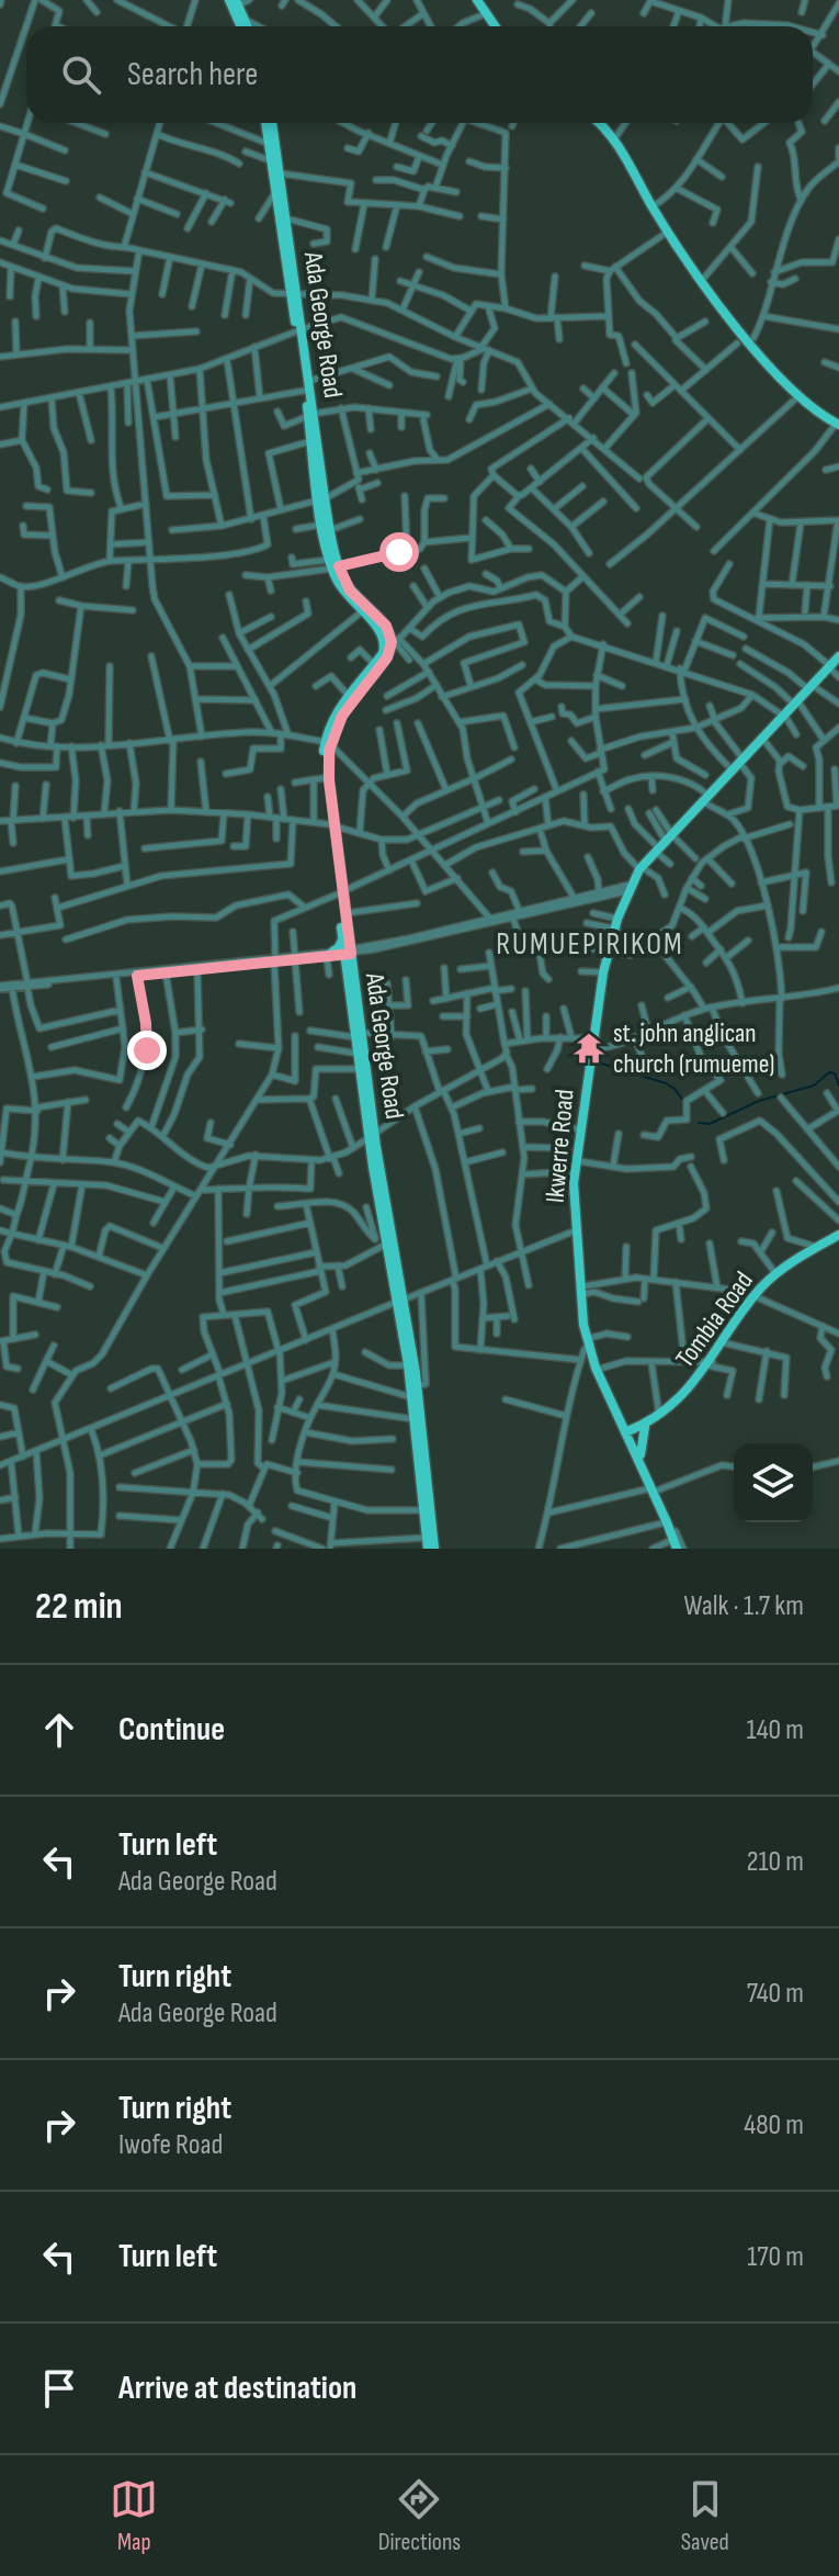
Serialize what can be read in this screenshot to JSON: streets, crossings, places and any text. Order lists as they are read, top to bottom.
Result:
{
  "streets": {
    "main road": ["Ada George Road", "Ikwerre Road", "Tombia Road"]
  },
  "crossings": [
    ["Ikwerre Road", "Tombia Road"]
  ],
  "districts": ["RUMUEPIRIKOM"],
  "places": {
    "temple": ["st. john anglican church (rumueme)"]
  },
  "page": {
    "search": "Search here",
    "heading": ["22 min", "Walk · 1.7 km"],
    "list": [
      ["Continue", "140 m"],
      ["Turn left", "Ada George Road", "210 m"],
      ["Turn right", "Ada George Road", "740 m"],
      ["Turn right", "Iwofe Road", "480 m"],
      ["Turn left", "170 m"],
      "Arrive at destination"
    ],
    "nav": ["Map", "Directions", "Saved"]
  }
}
